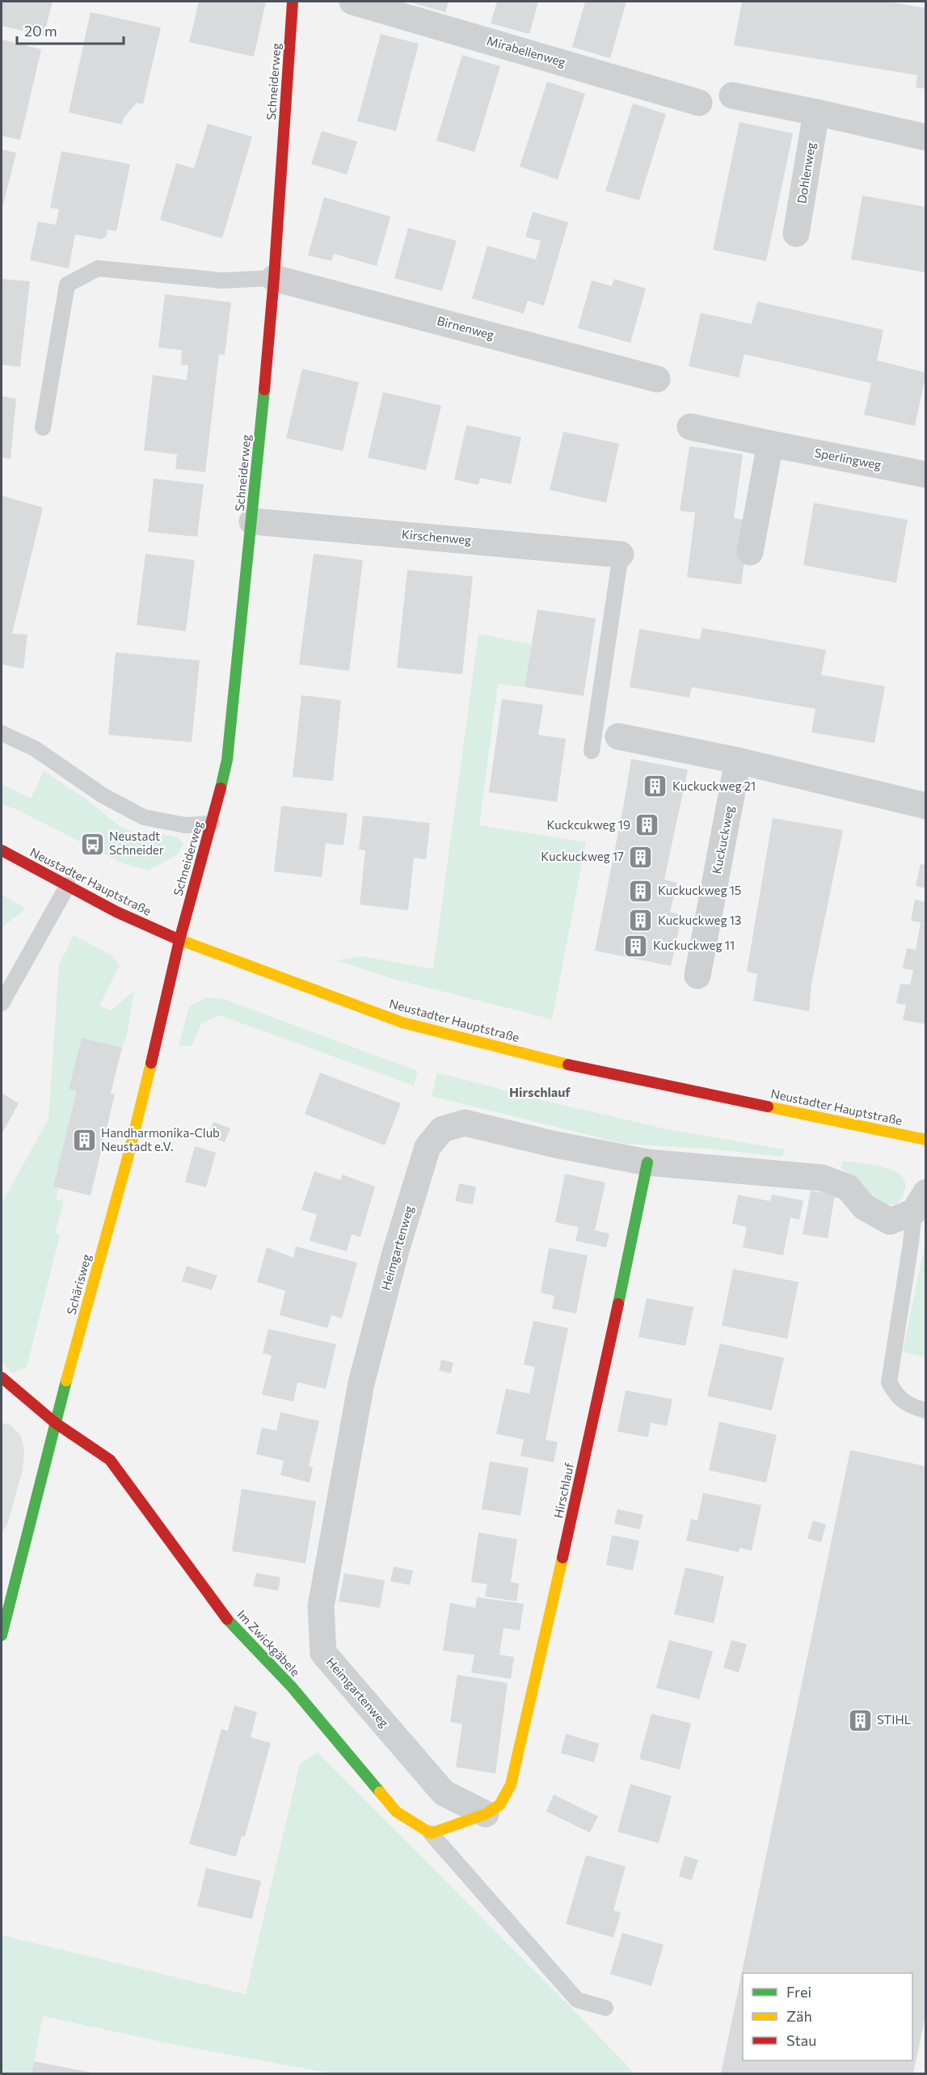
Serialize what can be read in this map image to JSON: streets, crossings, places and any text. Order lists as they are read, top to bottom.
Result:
{
  "streets": {
    "street": [
      "Mirabellenweg",
      "Schneiderweg",
      "Dohlenweg",
      "Birnenweg",
      "Sperlingweg",
      "Kirschenweg",
      "Kuckuckweg",
      "Neustadter Hauptstraße",
      "Heimgartenweg",
      "Schärisweg",
      "Hirschlauf",
      "Im Zwickgäbele"
    ]
  },
  "crossings": [
    ["Schneiderweg", "Birnenweg"],
    ["Schneiderweg", "Kirschenweg"],
    ["Schneiderweg", "Neustadter Hauptstraße"],
    ["Schneiderweg", "Schärisweg"],
    ["Neustadter Hauptstraße", "Schärisweg"],
    ["Heimgartenweg", "Hirschlauf"],
    ["Schärisweg", "Im Zwickgäbele"]
  ],
  "districts": ["Hirschlauf"],
  "places": {
    "building": [
      "Kuckuckweg 21",
      "Kuckcukweg 19",
      "Kuckuckweg 17",
      "Kuckuckweg 15",
      "Kuckuckweg 13",
      "Kuckuckweg 11",
      "Handharmonika-Club Neustadt e.V.",
      "STIHL"
    ],
    "bus stop": ["Neustadt Schneider"]
  },
  "legend": ["Frei", "Zäh", "Stau"],
  "scale_bar": "20 m"
}
